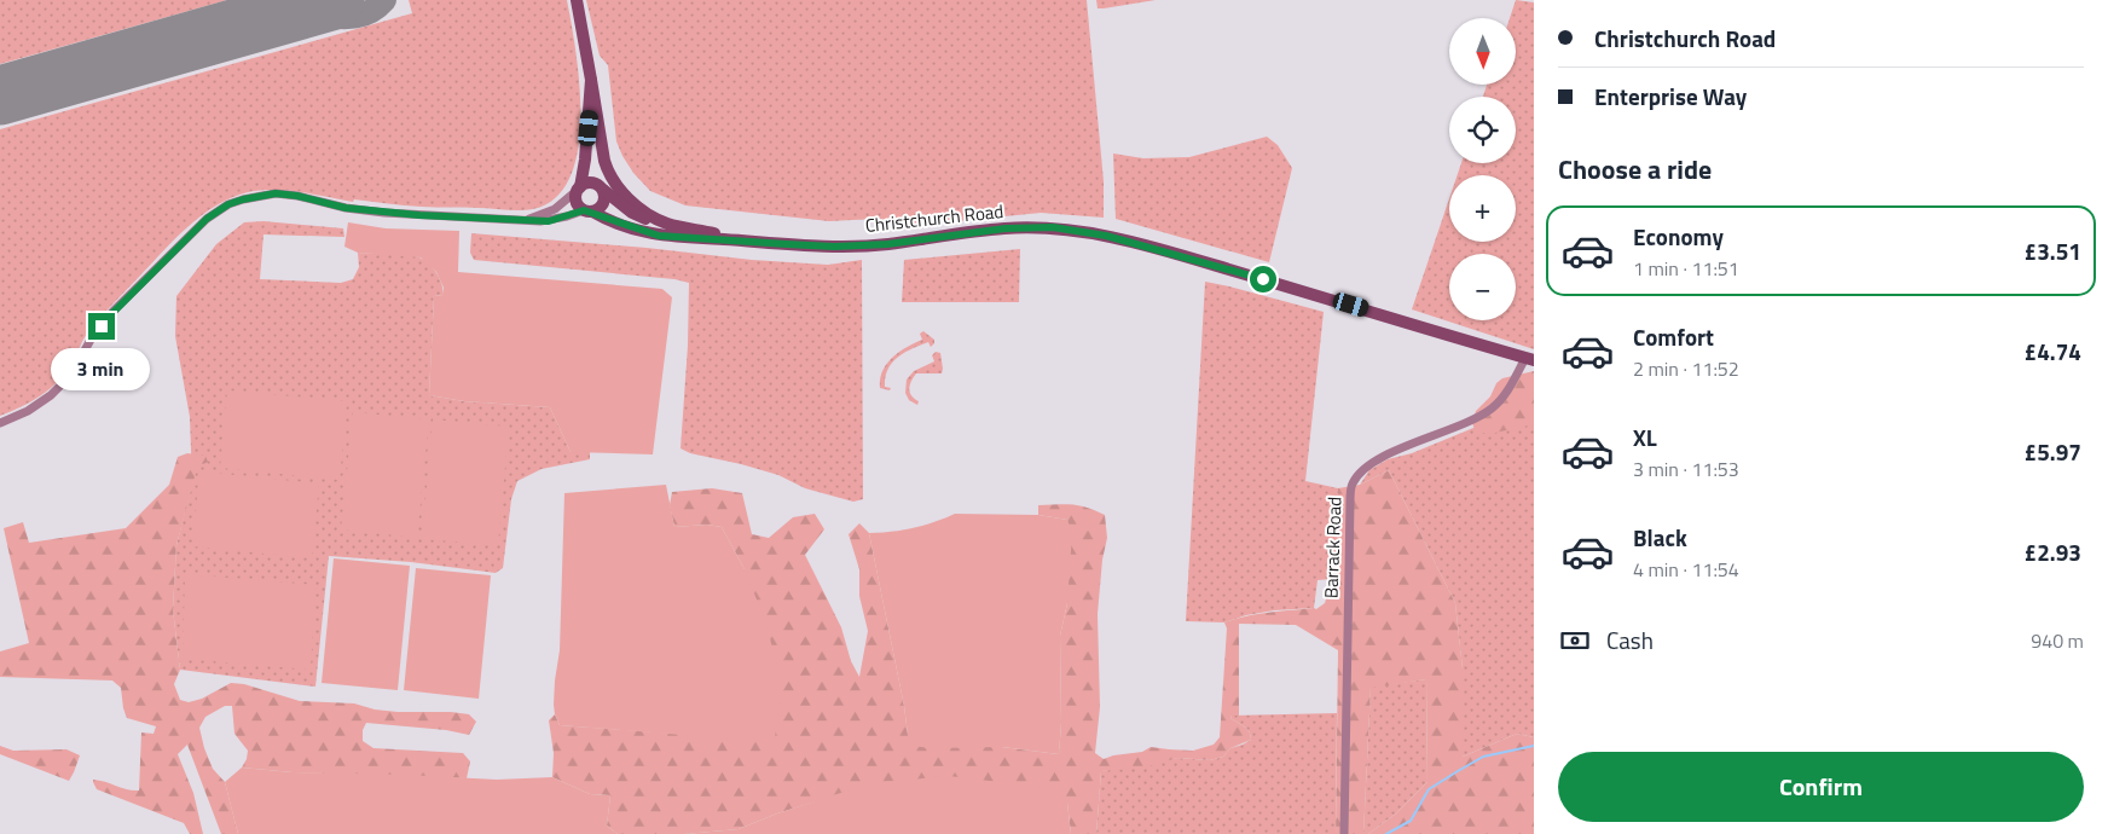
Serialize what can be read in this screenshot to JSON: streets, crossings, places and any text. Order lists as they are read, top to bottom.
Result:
{
  "streets": {
    "main road": ["Christchurch Road"],
    "street": ["Barrack Road"]
  },
  "crossings": [
    ["Christchurch Road", "Barrack Road"]
  ],
  "north": "bottom",
  "page": {
    "banner": ["Christchurch Road", "Enterprise Way"],
    "map_buttons": ["+", "−"],
    "heading": "Choose a ride",
    "list": [
      {
        "name": "Economy",
        "note": "1 min · 11:51",
        "value": "£3.51"
      },
      {
        "name": "Comfort",
        "note": "2 min · 11:52",
        "value": "£4.74"
      },
      {
        "name": "XL",
        "note": "3 min · 11:53",
        "value": "£5.97"
      },
      {
        "name": "Black",
        "note": "4 min · 11:54",
        "value": "£2.93"
      }
    ],
    "bubble": "3 min",
    "pay": ["Cash", "940 m"],
    "buttons": "Confirm"
  }
}
